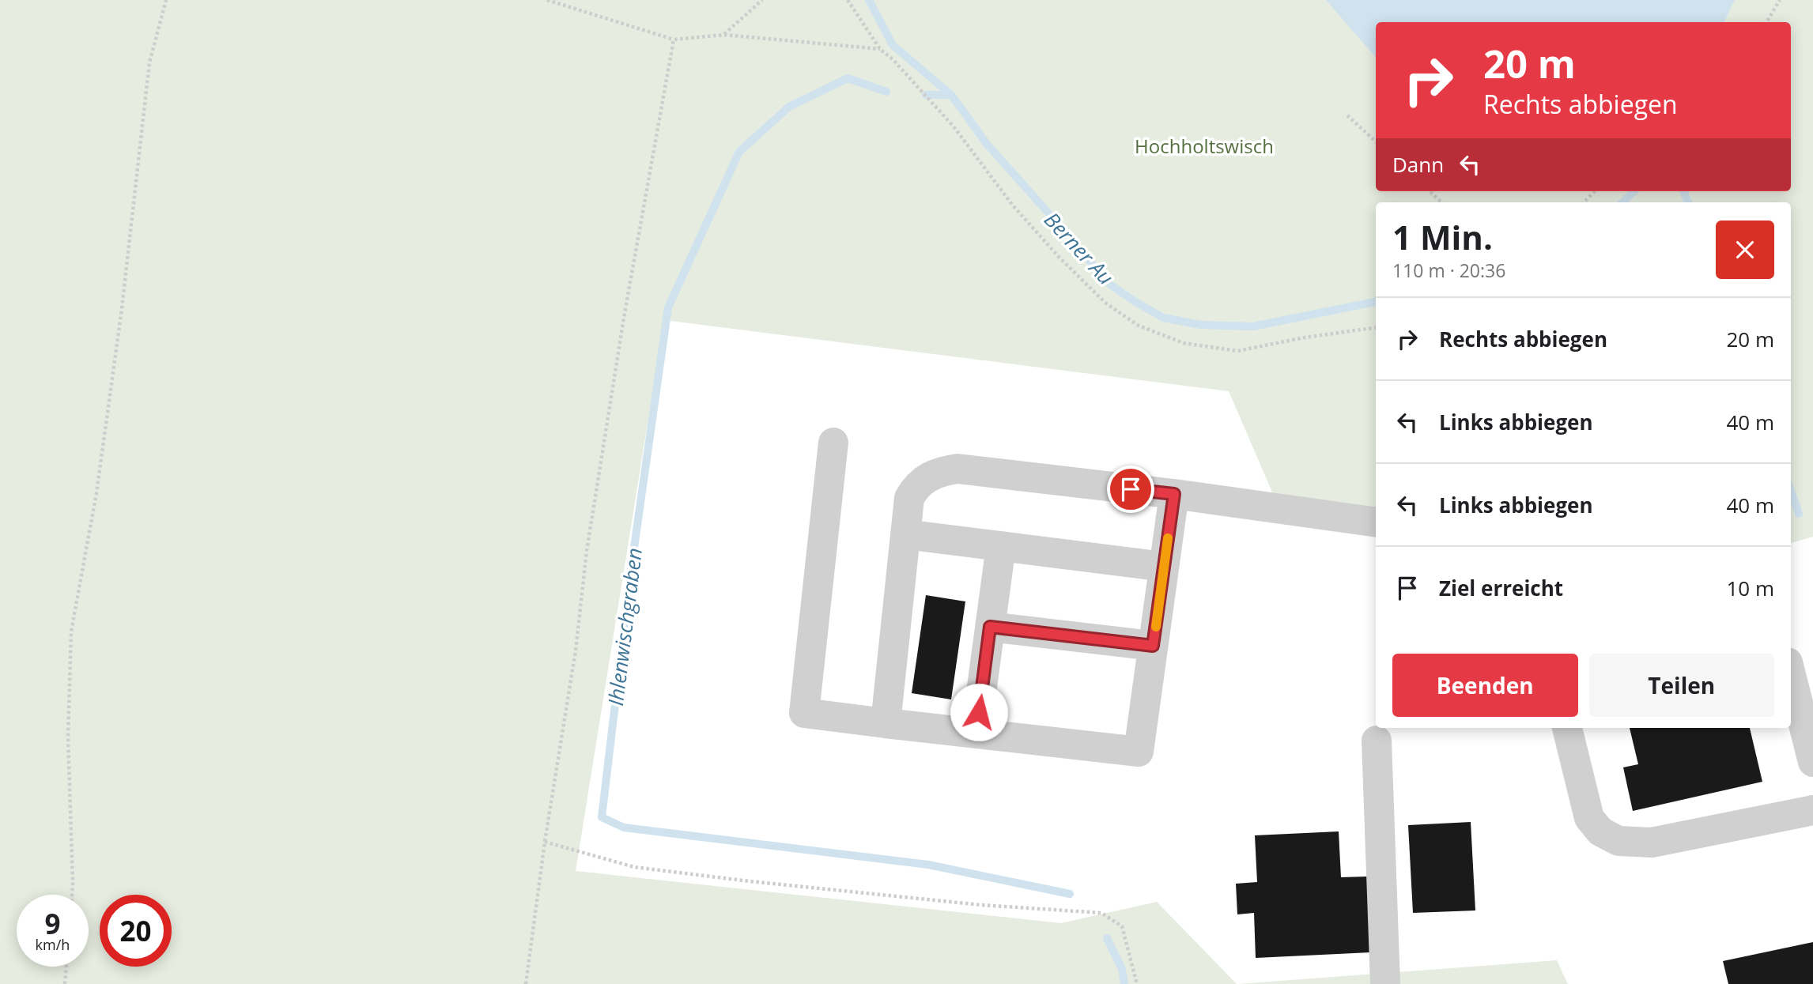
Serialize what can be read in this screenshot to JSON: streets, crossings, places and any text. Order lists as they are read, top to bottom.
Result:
{
  "water": ["Berner Au", "Ihlenwischgraben"],
  "parks": ["Hochholtswisch"],
  "page": {
    "turn": ["20 m", "Rechts abbiegen"],
    "then": "Dann",
    "heading": ["1 Min.", "110 m · 20:36"],
    "list": [
      {
        "name": "Rechts abbiegen",
        "value": "20 m"
      },
      {
        "name": "Links abbiegen",
        "value": "40 m"
      },
      {
        "name": "Links abbiegen",
        "value": "40 m"
      },
      {
        "name": "Ziel erreicht",
        "value": "10 m"
      }
    ],
    "buttons": ["Beenden", "Teilen"],
    "speed": "9 km/h",
    "limit": "20"
  }
}
